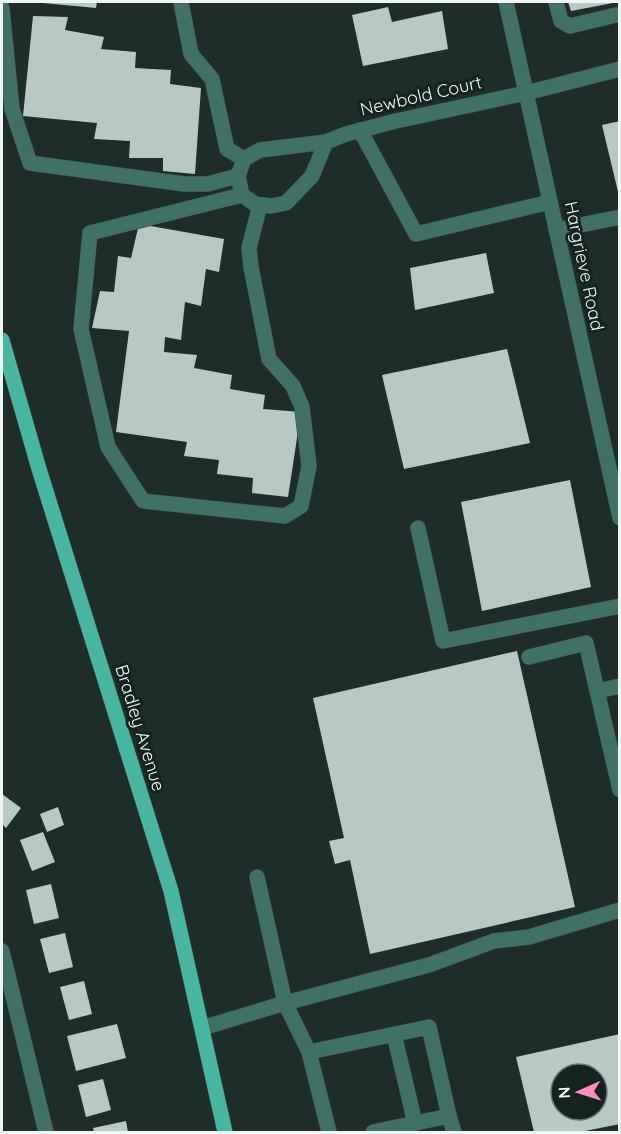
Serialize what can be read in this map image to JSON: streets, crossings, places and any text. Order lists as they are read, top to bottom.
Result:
{
  "streets": {
    "main road": ["Bradley Avenue"],
    "street": ["Newbold Court", "Hargrieve Road"]
  },
  "crossings": [
    ["Newbold Court", "Hargrieve Road"]
  ],
  "north": "left"
}
